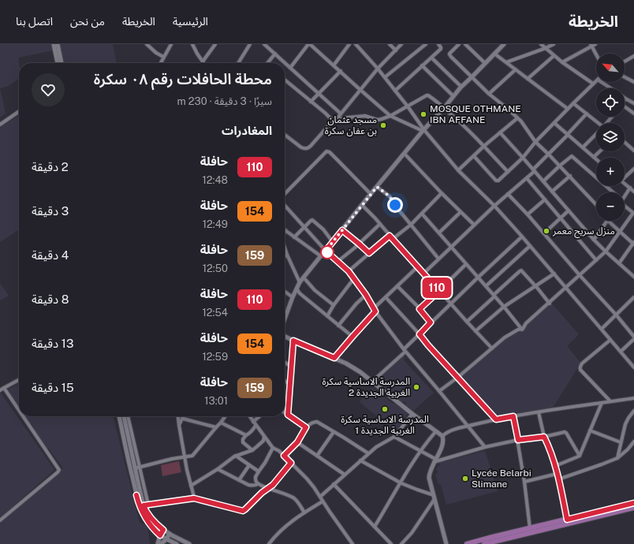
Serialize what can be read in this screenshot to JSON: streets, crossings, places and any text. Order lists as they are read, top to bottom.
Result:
{
  "places": [
    "MOSQUE OTHMANE IBN AFFANE",
    "مسجد عثمان بن عفان سكرة",
    "منزل سريح معمر",
    "المدرسة الاساسية سكرة الغربية الجديدة 2",
    "المدرسة الاساسية سكرة الغربية الجديدة 1",
    "Lycée Belarbi Slimane"
  ],
  "lines": ["bus line 110"],
  "north": "top left",
  "page": {
    "header": "الخريطة",
    "nav": [
      "الرئيسية",
      "الخريطة",
      "من نحن",
      "اتصل بنا"
    ],
    "on_map": "110",
    "map_buttons": ["+", "−"],
    "heading": [
      ["محطة الحافلات رقم ٠٨ سكرة", "سيرًا · 3 دقيقة · 230 m"],
      "المغادرات"
    ],
    "list": [
      {
        "mark": "110",
        "name": "حافلة",
        "note": "12:48",
        "value": "2 دقيقة"
      },
      {
        "mark": "154",
        "name": "حافلة",
        "note": "12:49",
        "value": "3 دقيقة"
      },
      {
        "mark": "159",
        "name": "حافلة",
        "note": "12:50",
        "value": "4 دقيقة"
      },
      {
        "mark": "110",
        "name": "حافلة",
        "note": "12:54",
        "value": "8 دقيقة"
      },
      {
        "mark": "154",
        "name": "حافلة",
        "note": "12:59",
        "value": "13 دقيقة"
      },
      {
        "mark": "159",
        "name": "حافلة",
        "note": "13:01",
        "value": "15 دقيقة"
      }
    ]
  }
}
